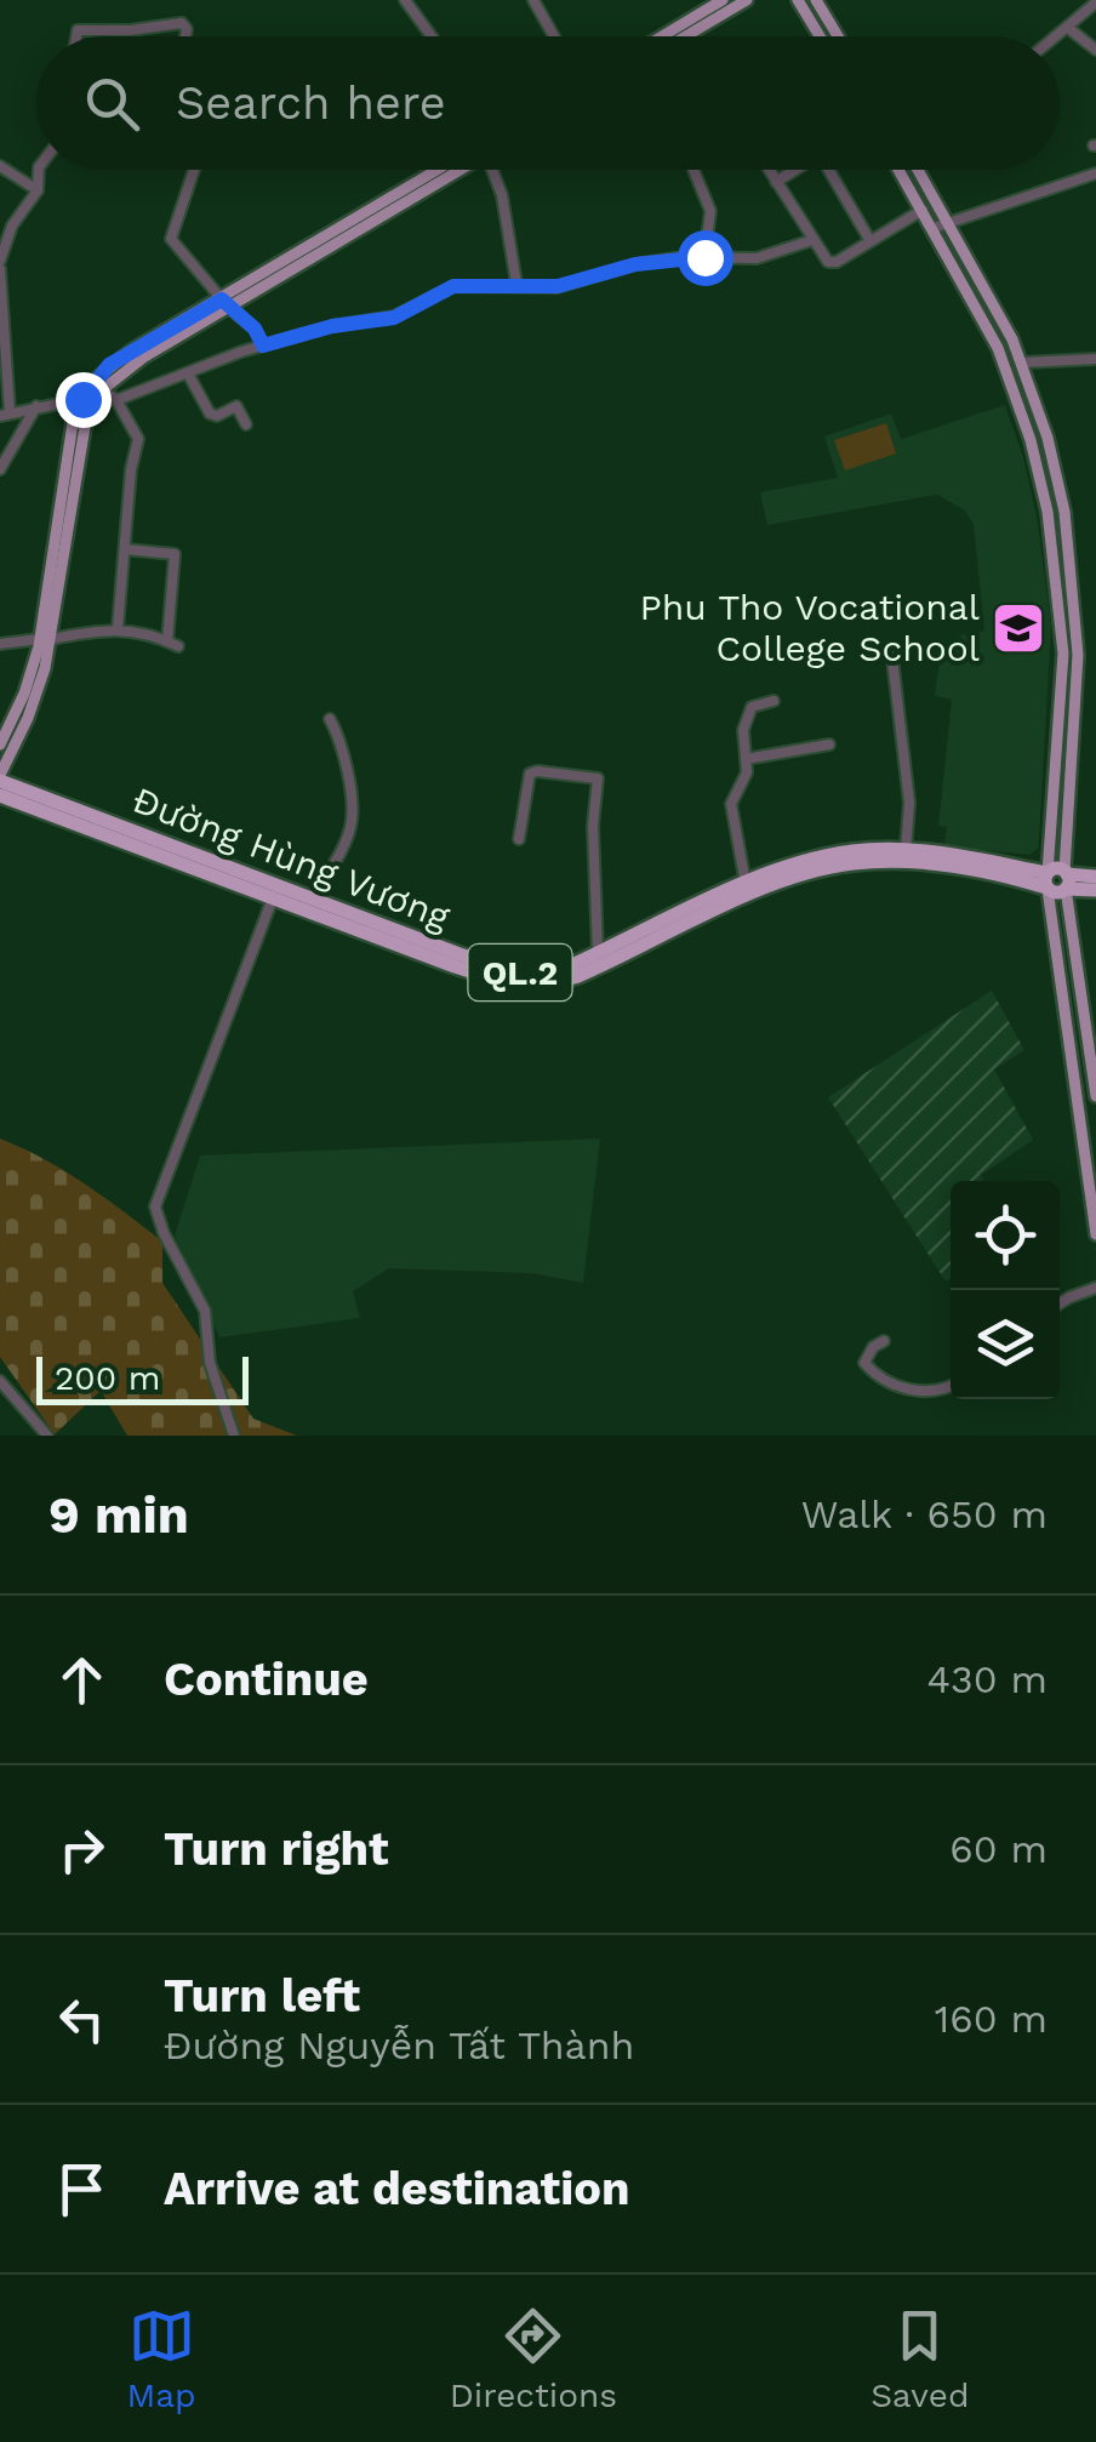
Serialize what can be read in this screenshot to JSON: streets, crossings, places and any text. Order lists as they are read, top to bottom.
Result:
{
  "streets": {
    "highway": ["Đường Hùng Vương", "QL.2"]
  },
  "places": {
    "school or university": ["Phu Tho Vocational College School"]
  },
  "scale_bar": "200 m",
  "page": {
    "search": "Search here",
    "scale": "200 m",
    "heading": ["9 min", "Walk · 650 m"],
    "list": [
      ["Continue", "430 m"],
      ["Turn right", "60 m"],
      ["Turn left", "Đường Nguyễn Tất Thành", "160 m"],
      "Arrive at destination"
    ],
    "nav": ["Map", "Directions", "Saved"]
  }
}
